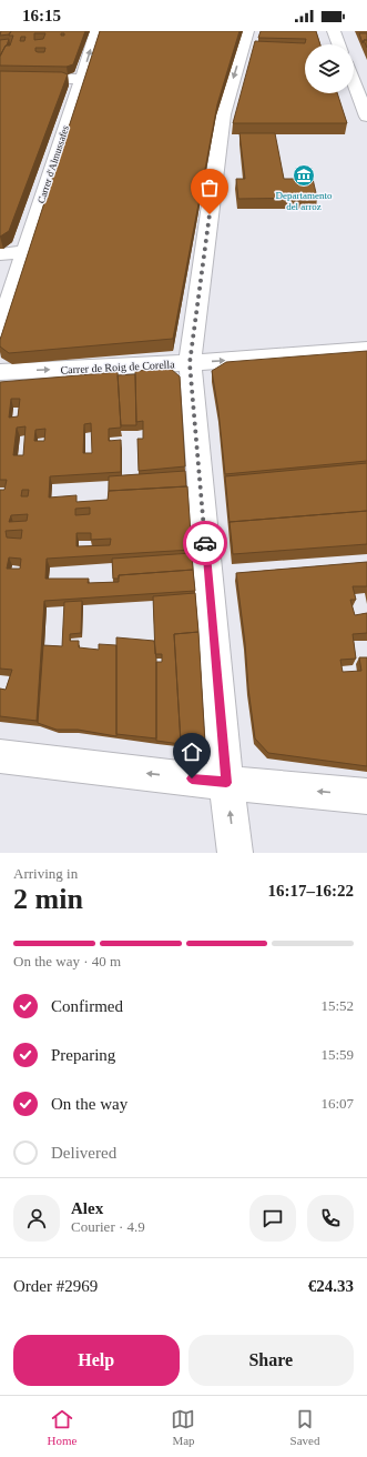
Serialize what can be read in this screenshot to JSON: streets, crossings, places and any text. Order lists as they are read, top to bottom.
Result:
{
  "streets": {
    "street": ["Carrer d'Almussafes", "Carrer de Roig de Corella"]
  },
  "one_way": ["Carrer de Roig de Corella"],
  "places": {
    "museum": ["Departamento del arroz"]
  },
  "page": {
    "status": "16:15",
    "heading": ["2 min", "Arriving in", "16:17–16:22"],
    "panel": [
      "Alex",
      "Courier · 4.9",
      "Order #2969",
      "€24.33"
    ],
    "bar": "On the way · 40 m",
    "list": [
      ["Confirmed", "15:52"],
      ["Preparing", "15:59"],
      ["On the way", "16:07"],
      "Delivered"
    ],
    "buttons": ["Help", "Share"],
    "tabs": ["Home", "Map", "Saved"]
  }
}
